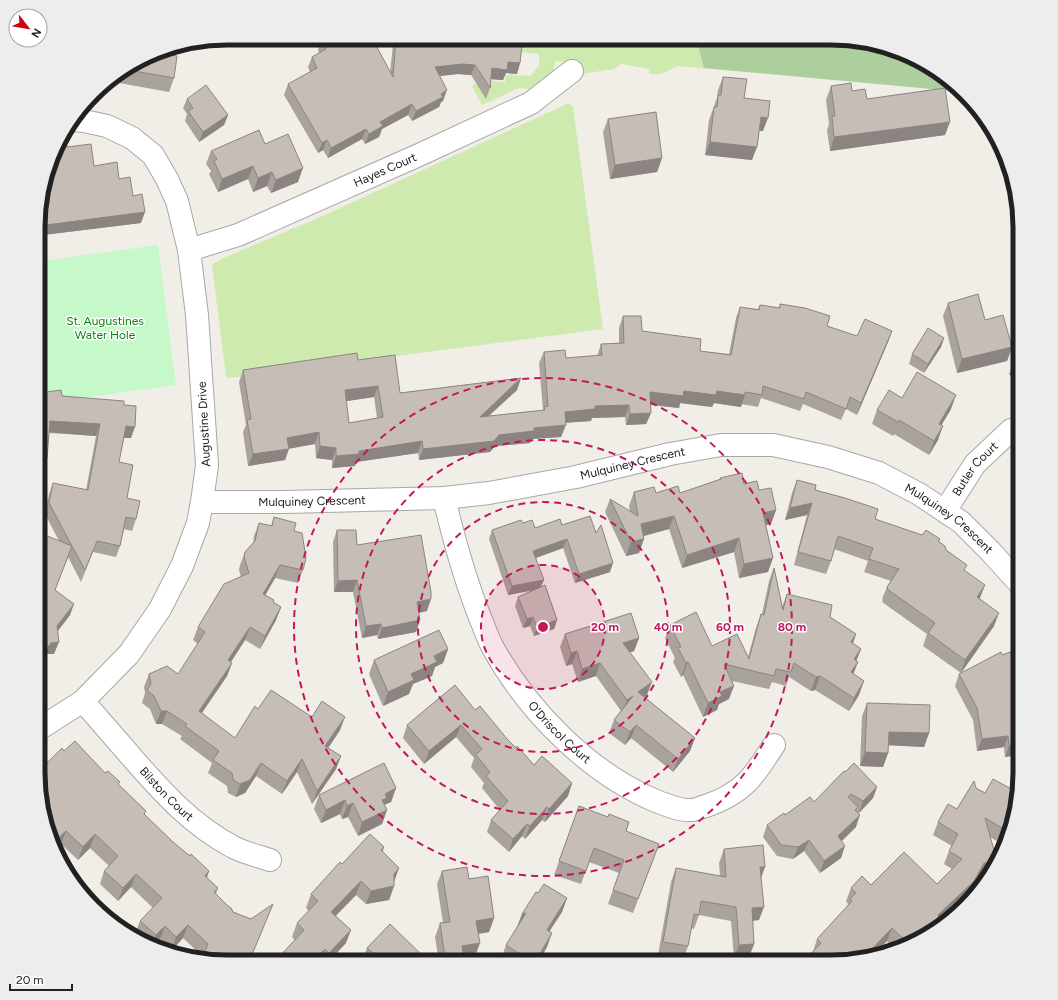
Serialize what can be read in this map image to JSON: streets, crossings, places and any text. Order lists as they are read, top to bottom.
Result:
{
  "streets": {
    "street": [
      "Hayes Court",
      "Augustine Drive",
      "Mulquiney Crescent",
      "Butler Court",
      "O'Driscol Court",
      "Bilston Court"
    ]
  },
  "crossings": [
    ["Hayes Court", "Augustine Drive"],
    ["Augustine Drive", "Mulquiney Crescent"],
    ["Augustine Drive", "Bilston Court"],
    ["Mulquiney Crescent", "Butler Court"],
    ["Mulquiney Crescent", "O'Driscol Court"]
  ],
  "parks": ["St. Augustines Water Hole"],
  "scale_bar": "20 m",
  "north": "bottom right",
  "rings": [
    "20 m",
    "40 m",
    "60 m",
    "80 m"
  ]
}
